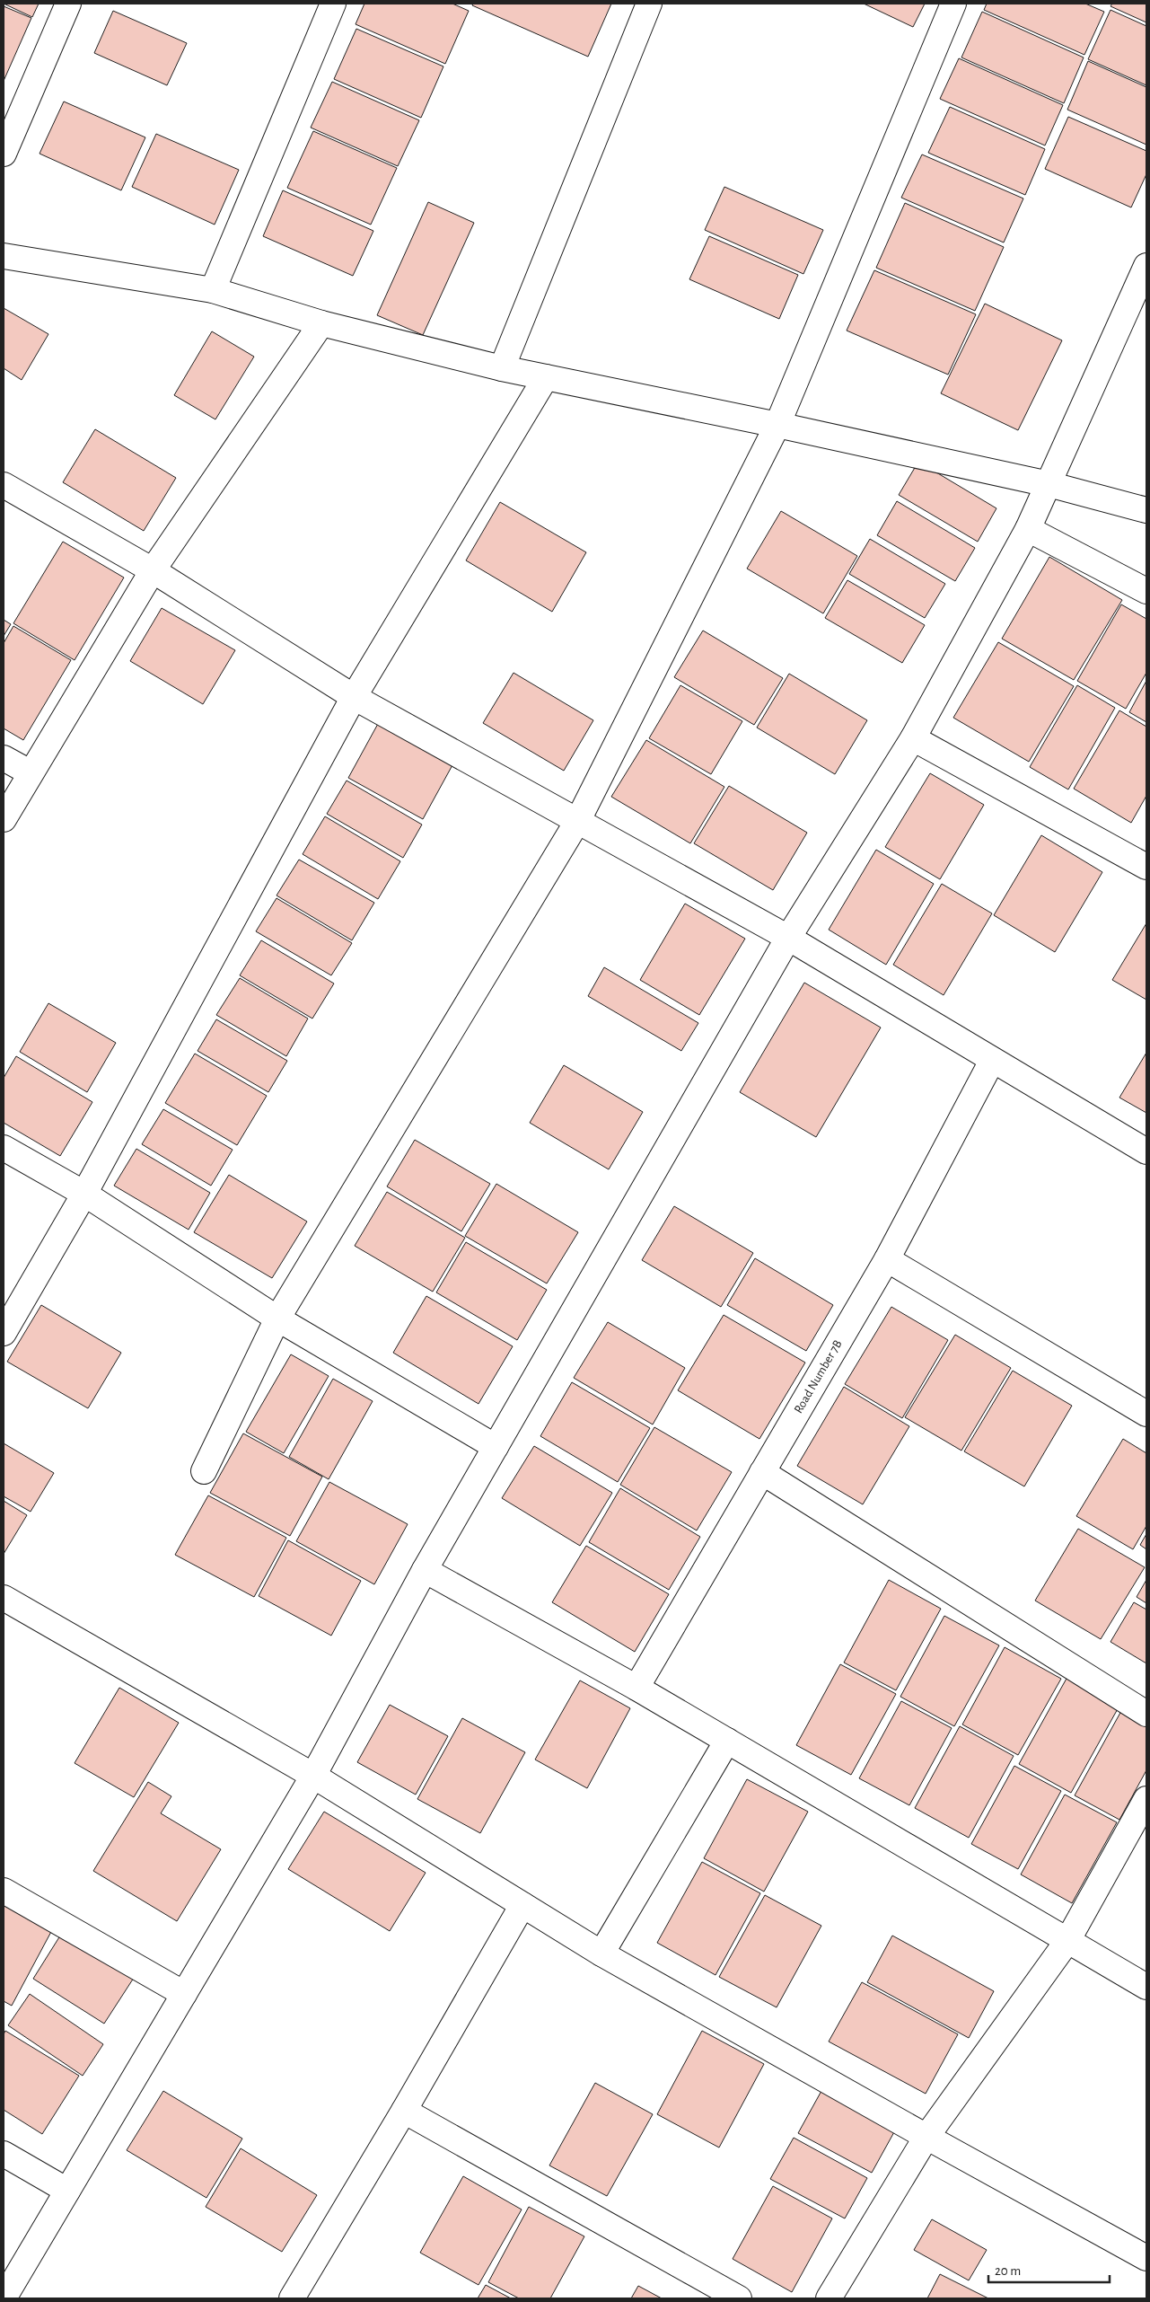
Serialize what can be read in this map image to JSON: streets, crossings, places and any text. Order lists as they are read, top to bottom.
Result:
{
  "streets": {
    "street": ["Road Number 7B"]
  },
  "scale_bar": "20 m"
}
